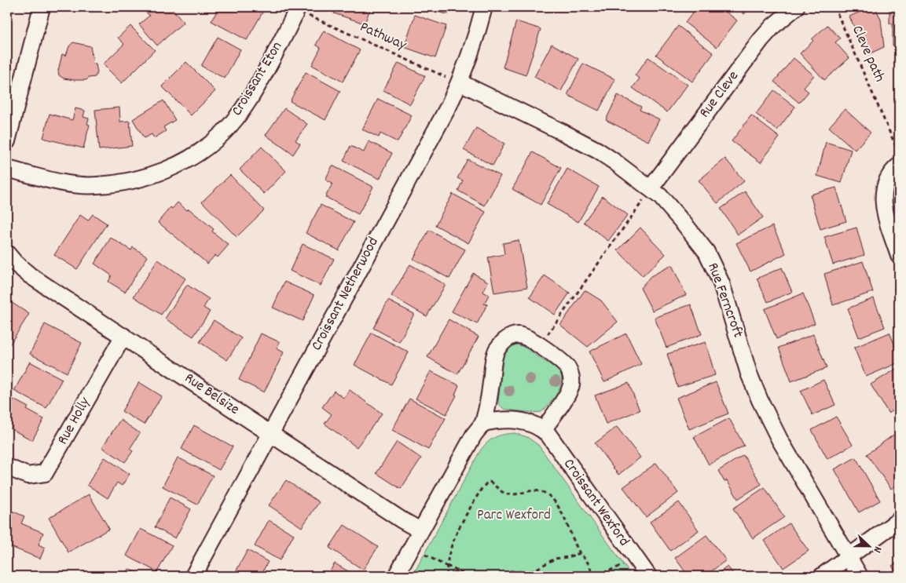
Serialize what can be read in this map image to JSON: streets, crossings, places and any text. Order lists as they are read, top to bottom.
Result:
{
  "streets": {
    "street": [
      "Croissant Eton",
      "Rue Cleve",
      "Croissant Netherwood",
      "Rue Ferncroft",
      "Rue Belsize",
      "Rue Holly",
      "Croissant Wexford"
    ],
    "path": ["Pathway", "Cleve path"]
  },
  "crossings": [
    ["Pathway", "Croissant Eton"],
    ["Pathway", "Croissant Netherwood"],
    ["Pathway", "Rue Ferncroft"],
    ["Rue Cleve", "Rue Ferncroft"],
    ["Croissant Netherwood", "Rue Ferncroft"],
    ["Croissant Netherwood", "Rue Belsize"],
    ["Rue Belsize", "Rue Holly"]
  ],
  "parks": ["Parc Wexford"],
  "north": "right"
}
